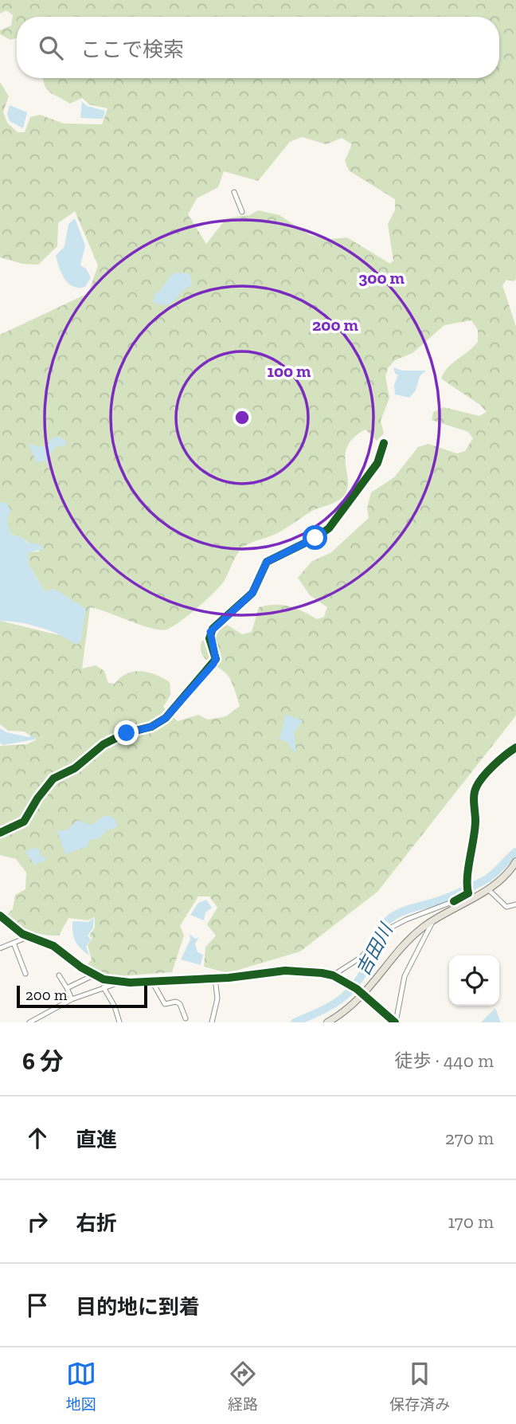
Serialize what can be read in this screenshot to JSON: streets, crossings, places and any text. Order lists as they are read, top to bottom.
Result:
{
  "water": ["吉田川"],
  "scale_bar": "200 m",
  "page": {
    "search": "ここで検索",
    "scale": "200 m",
    "heading": ["6 分", "徒歩 · 440 m"],
    "list": [
      ["直進", "270 m"],
      ["右折", "170 m"],
      "目的地に到着"
    ],
    "nav": ["地図", "経路", "保存済み"]
  },
  "rings": ["300 m", "200 m", "100 m"]
}
